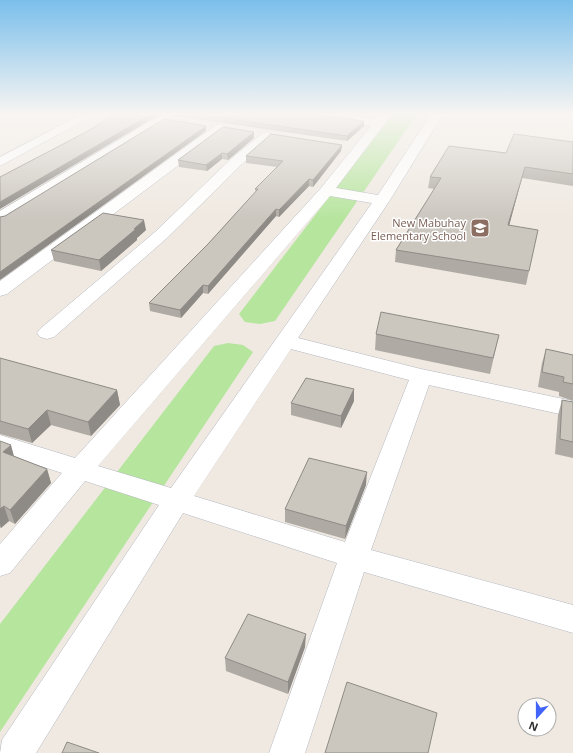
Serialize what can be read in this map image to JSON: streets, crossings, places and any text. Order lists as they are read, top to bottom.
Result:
{
  "places": {
    "school or university": ["New Mabuhay Elementary School"]
  },
  "north": "bottom"
}
